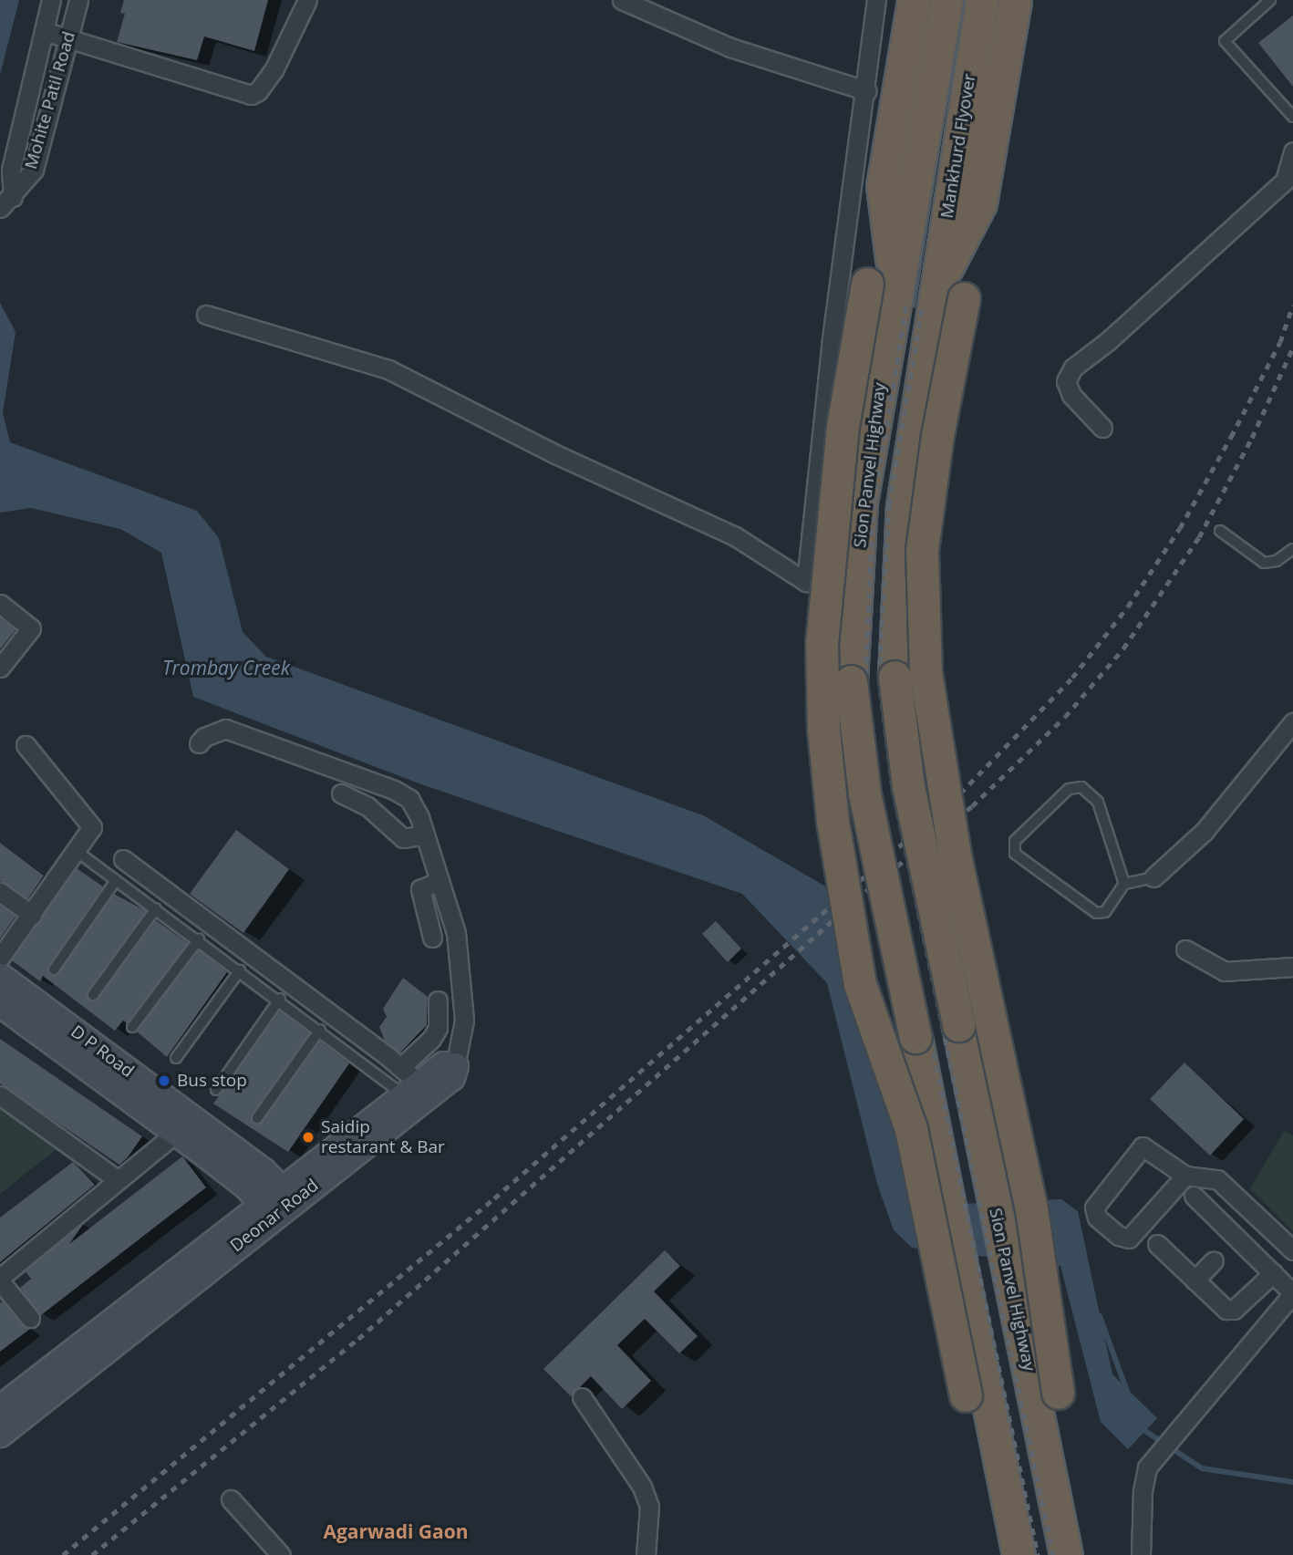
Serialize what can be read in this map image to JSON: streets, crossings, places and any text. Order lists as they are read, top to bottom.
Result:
{
  "streets": {
    "highway": ["Mankhurd Flyover", "Sion Panvel Highway"],
    "street": ["Mohite Patil Road", "D P Road", "Deonar Road"]
  },
  "crossings": [
    ["Mankhurd Flyover", "Sion Panvel Highway"],
    ["D P Road", "Deonar Road"]
  ],
  "districts": ["Agarwadi Gaon"],
  "water": ["Trombay Creek"],
  "places": ["Bus stop", "Saidip restarant & Bar"]
}
